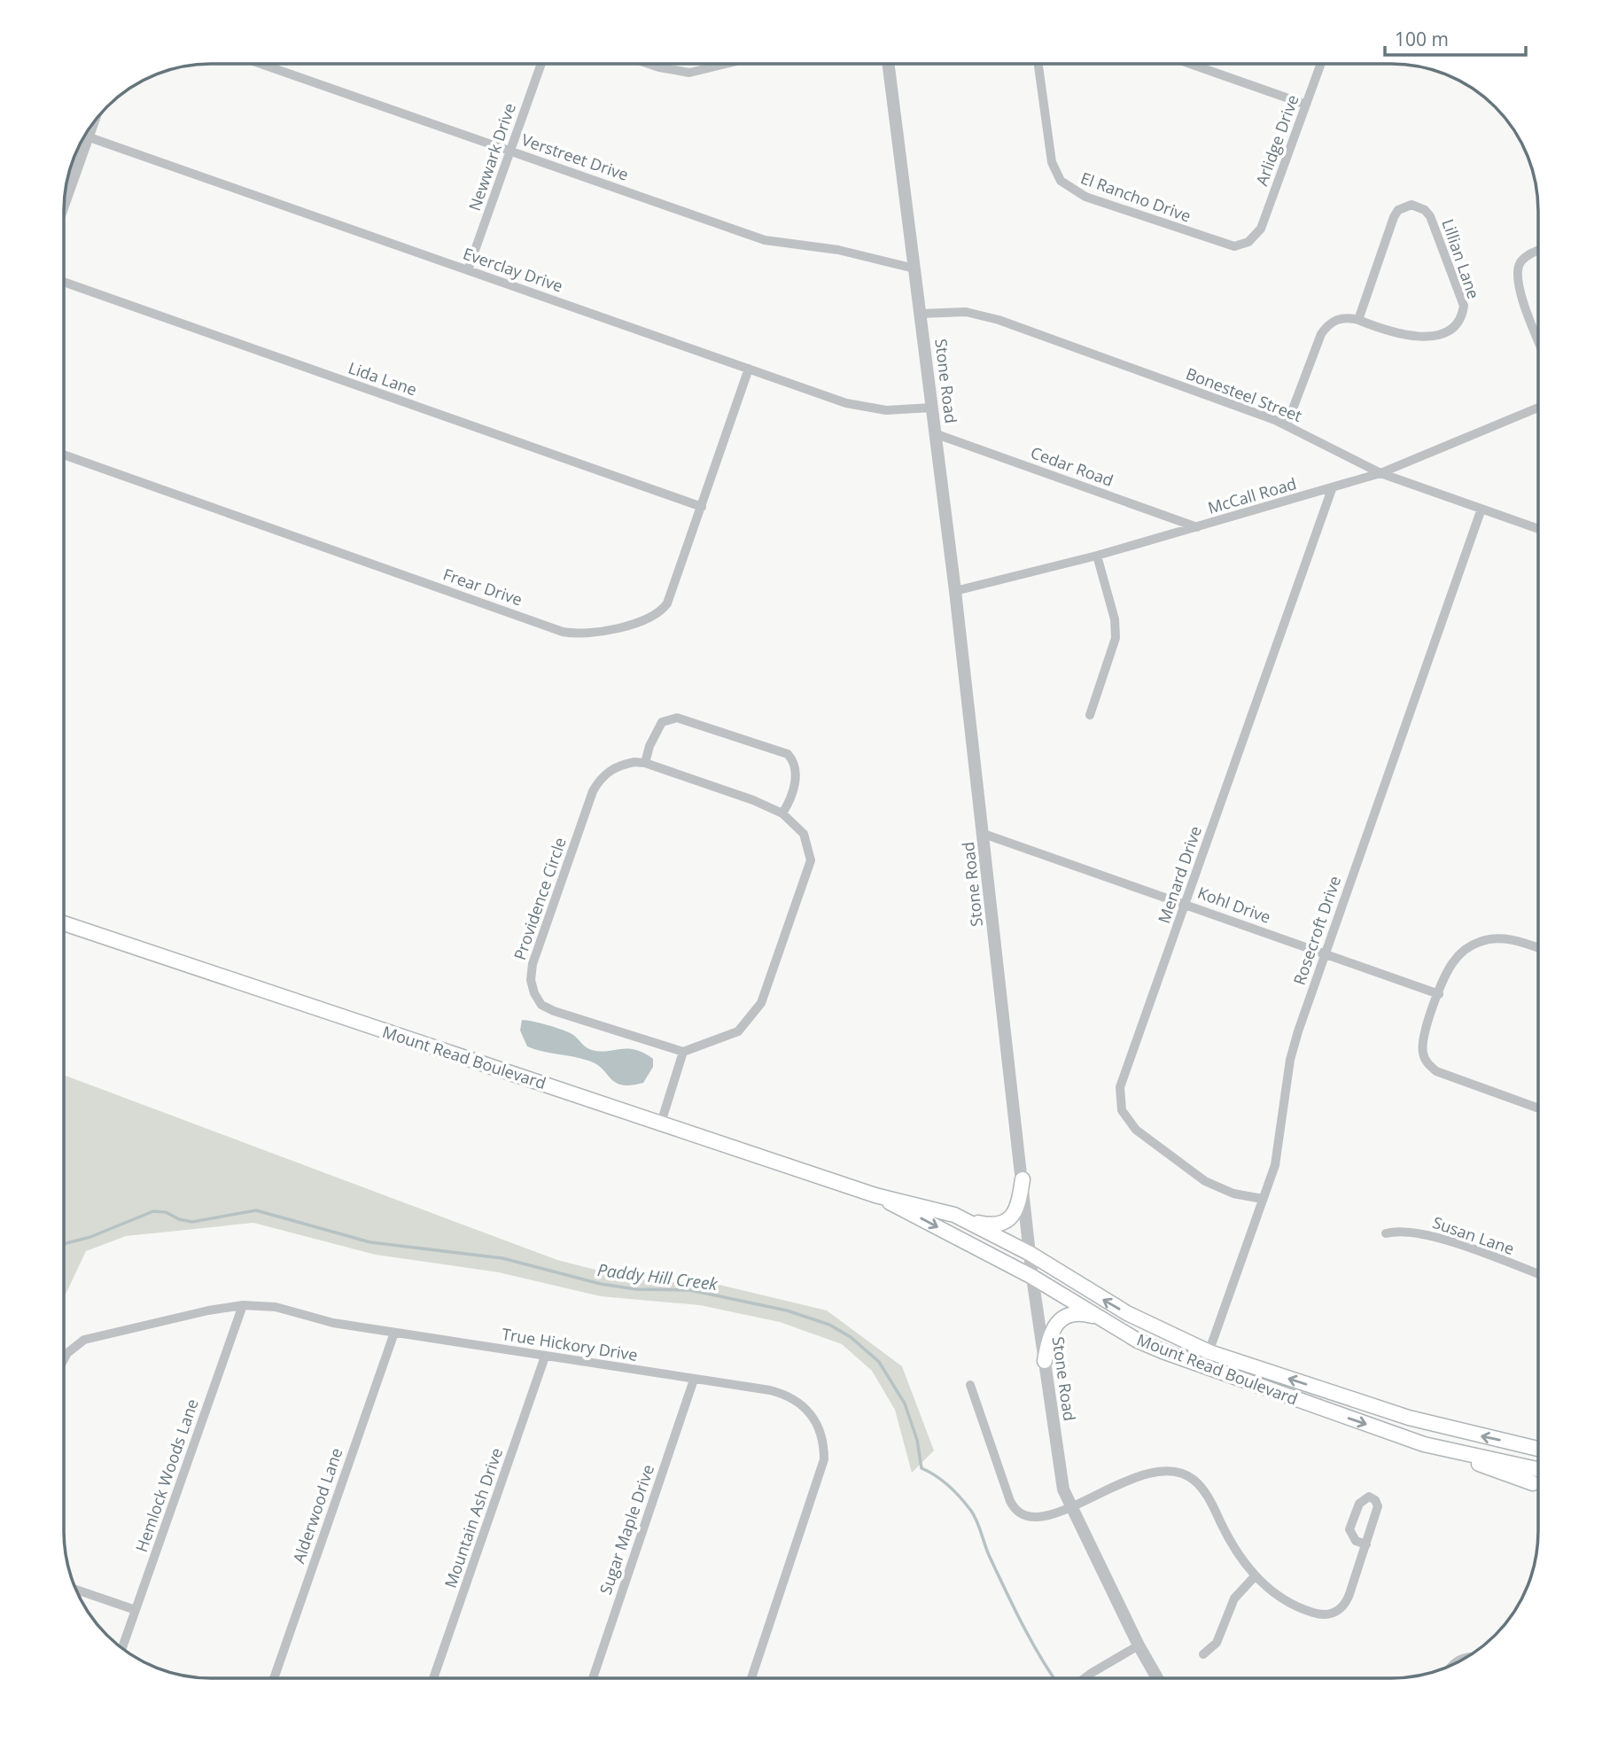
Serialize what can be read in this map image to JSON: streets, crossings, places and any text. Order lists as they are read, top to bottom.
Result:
{
  "streets": {
    "main road": ["Mount Read Boulevard"],
    "street": [
      "Arlidge Drive",
      "Newwark Drive",
      "Verstreet Drive",
      "El Rancho Drive",
      "Lillian Lane",
      "Everclay Drive",
      "Lida Lane",
      "Stone Road",
      "Bonesteel Street",
      "Cedar Road",
      "McCall Road",
      "Frear Drive",
      "Menard Drive",
      "Providence Circle",
      "Kohl Drive",
      "Rosecroft Drive",
      "Susan Lane",
      "True Hickory Drive",
      "Hemlock Woods Lane",
      "Alderwood Lane",
      "Mountain Ash Drive",
      "Sugar Maple Drive"
    ]
  },
  "crossings": [
    ["Arlidge Drive", "El Rancho Drive"],
    ["Newwark Drive", "Verstreet Drive"],
    ["Newwark Drive", "Everclay Drive"],
    ["Verstreet Drive", "Stone Road"],
    ["Everclay Drive", "Stone Road"],
    ["Everclay Drive", "Frear Drive"],
    ["Lida Lane", "Frear Drive"],
    ["Stone Road", "Bonesteel Street"],
    ["Stone Road", "Cedar Road"],
    ["Stone Road", "McCall Road"],
    ["Stone Road", "Kohl Drive"],
    ["Stone Road", "Mount Read Boulevard"],
    ["Bonesteel Street", "McCall Road"],
    ["Bonesteel Street", "Rosecroft Drive"],
    ["Cedar Road", "McCall Road"],
    ["McCall Road", "Menard Drive"],
    ["Menard Drive", "Kohl Drive"],
    ["Menard Drive", "Rosecroft Drive"],
    ["Kohl Drive", "Rosecroft Drive"],
    ["Rosecroft Drive", "Mount Read Boulevard"],
    ["True Hickory Drive", "Hemlock Woods Lane"],
    ["True Hickory Drive", "Alderwood Lane"],
    ["True Hickory Drive", "Mountain Ash Drive"],
    ["True Hickory Drive", "Sugar Maple Drive"]
  ],
  "water": ["Paddy Hill Creek"],
  "scale_bar": "100 m"
}
